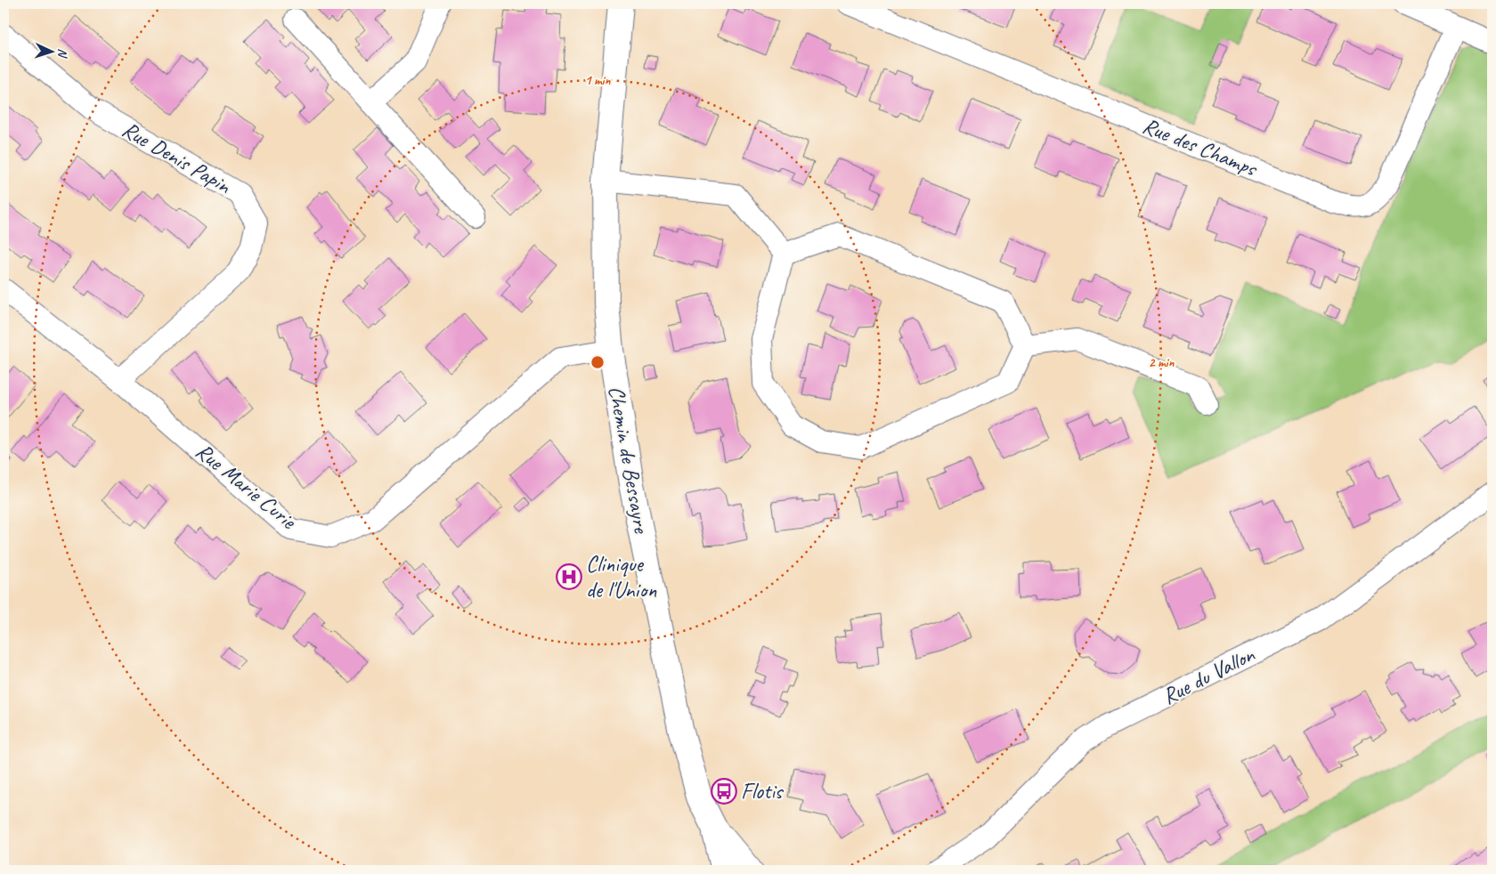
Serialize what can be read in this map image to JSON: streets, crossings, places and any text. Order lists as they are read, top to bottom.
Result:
{
  "streets": {
    "street": [
      "Rue des Champs",
      "Rue Denis Papin",
      "Chemin de Bessayre",
      "Rue Marie Curie",
      "Rue du Vallon"
    ]
  },
  "crossings": [
    ["Rue Denis Papin", "Rue Marie Curie"],
    ["Chemin de Bessayre", "Rue Marie Curie"]
  ],
  "places": {
    "hospital": ["Clinique de l'Union"],
    "bus stop": ["Flotis"]
  },
  "north": "right",
  "rings": ["1 min", "2 min"]
}
